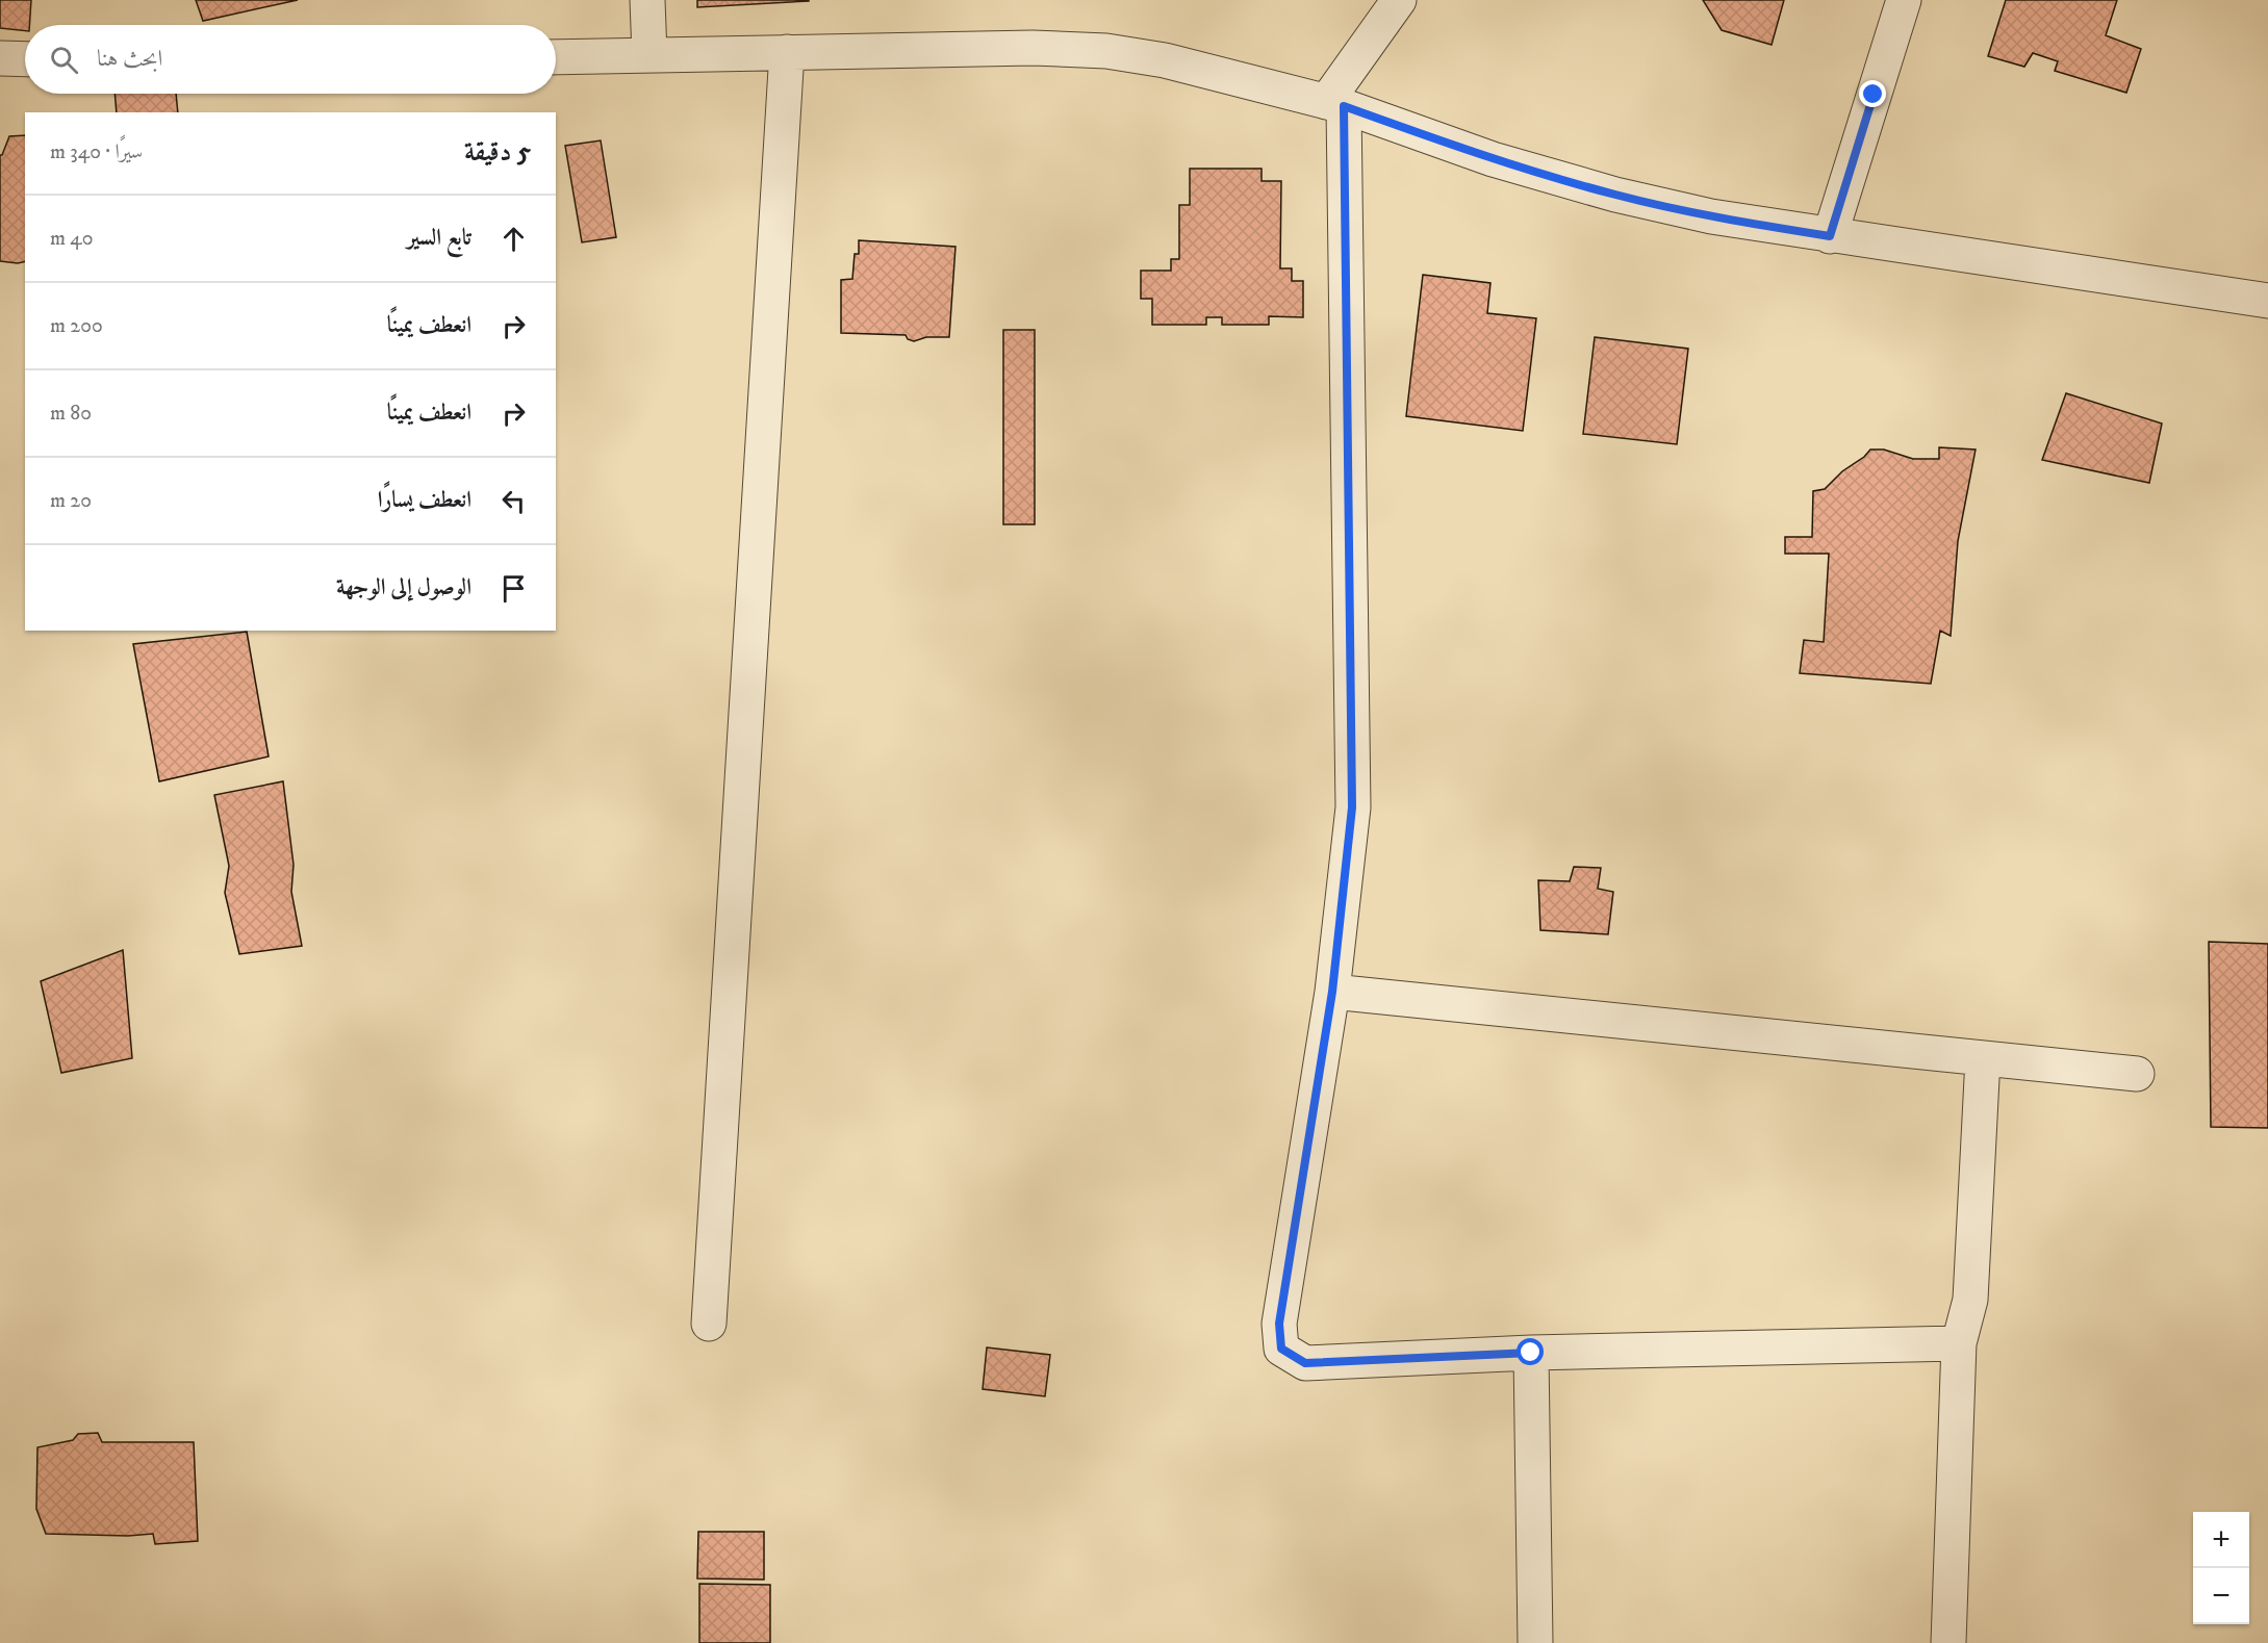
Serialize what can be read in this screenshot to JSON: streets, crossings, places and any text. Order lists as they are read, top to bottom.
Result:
{
  "page": {
    "search": "ابحث هنا",
    "heading": ["5 دقيقة", "سيرًا · 340 m"],
    "list": [
      ["تابع السير", "40 m"],
      ["انعطف يمينًا", "200 m"],
      ["انعطف يمينًا", "80 m"],
      ["انعطف يسارًا", "20 m"],
      "الوصول إلى الوجهة"
    ],
    "map_buttons": ["+", "−"]
  }
}
